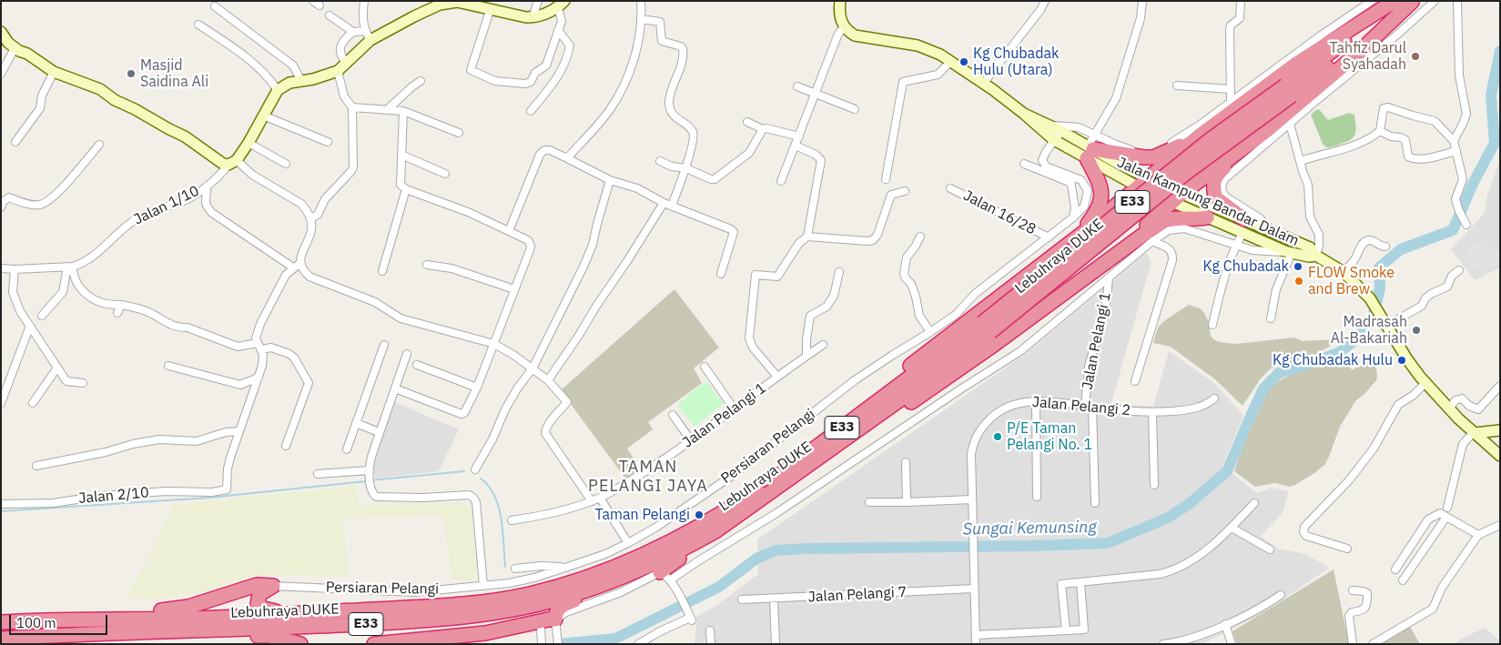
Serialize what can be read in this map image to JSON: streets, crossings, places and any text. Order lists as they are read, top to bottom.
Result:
{
  "streets": {
    "highway": ["E33", "Lebuhraya DUKE"],
    "street": [
      "Jalan Kampung Bandar Dalam",
      "Jalan 1/10",
      "Jalan 16/28",
      "Jalan Pelangi 1",
      "Jalan Pelangi 2",
      "Persiaran Pelangi",
      "Jalan 2/10",
      "Jalan Pelangi 7"
    ]
  },
  "crossings": [
    ["Jalan Kampung Bandar Dalam", "Persiaran Pelangi"],
    ["Jalan 16/28", "Persiaran Pelangi"],
    ["Jalan Pelangi 1", "Jalan Pelangi 2"],
    ["Jalan Pelangi 2", "Jalan Pelangi 7"]
  ],
  "districts": ["TAMAN PELANGI JAYA"],
  "water": ["Sungai Kemunsing"],
  "places": [
    "Tahfiz Darul Syahadah",
    "Kg Chubadak Hulu (Utara)",
    "Masjid Saidina Ali",
    "Kg Chubadak",
    "FLOW Smoke and Brew",
    "Madrasah Al-Bakariah",
    "Kg Chubadak Hulu",
    "P/E Taman Pelangi No. 1",
    "Taman Pelangi"
  ],
  "scale_bar": "100 m"
}
